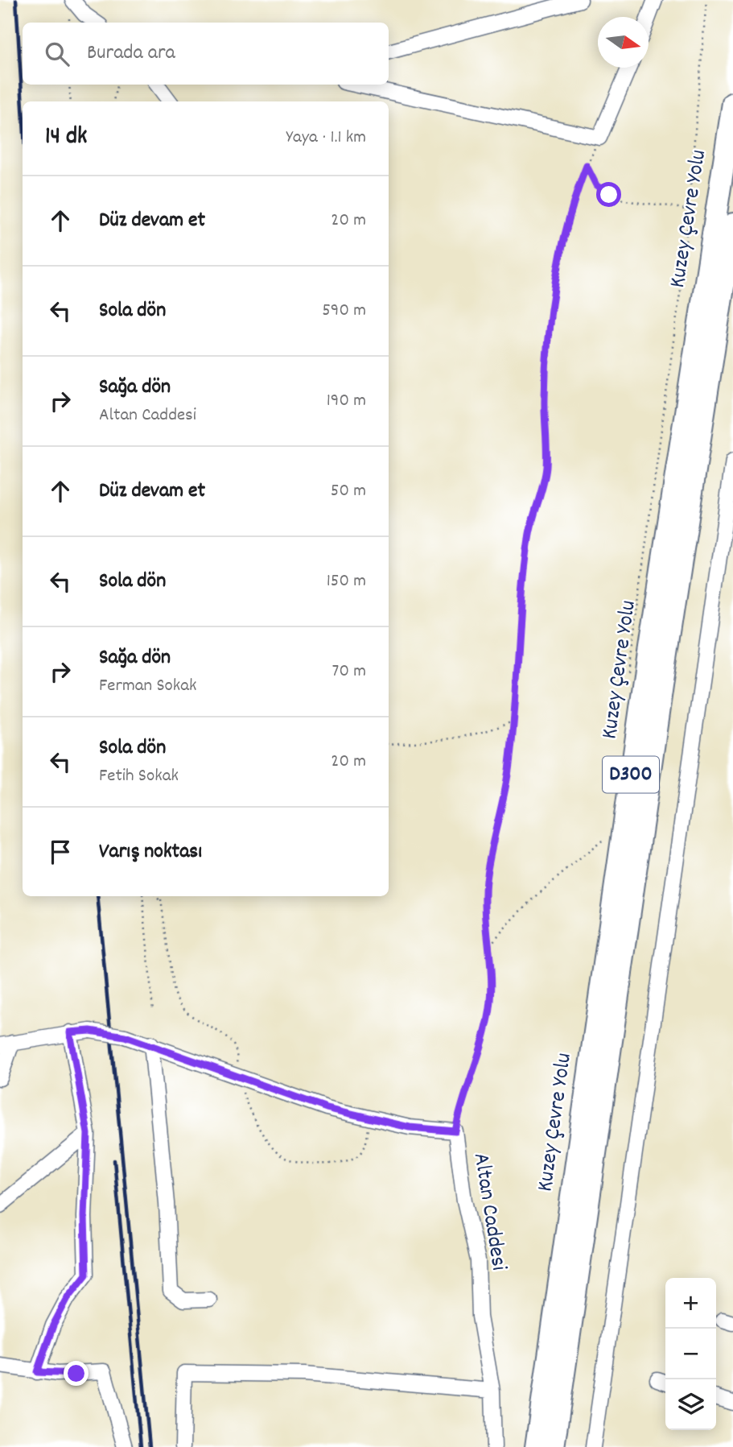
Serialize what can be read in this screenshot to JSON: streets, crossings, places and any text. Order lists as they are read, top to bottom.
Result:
{
  "streets": {
    "highway": ["Kuzey Çevre Yolu", "D300"],
    "street": ["Altan Caddesi"]
  },
  "north": "right",
  "page": {
    "search": "Burada ara",
    "heading": ["14 dk", "Yaya · 1.1 km"],
    "list": [
      ["Düz devam et", "20 m"],
      ["Sola dön", "590 m"],
      ["Sağa dön", "Altan Caddesi", "190 m"],
      ["Düz devam et", "50 m"],
      ["Sola dön", "150 m"],
      ["Sağa dön", "Ferman Sokak", "70 m"],
      ["Sola dön", "Fetih Sokak", "20 m"],
      "Varış noktası"
    ],
    "map_buttons": ["+", "−"]
  }
}
